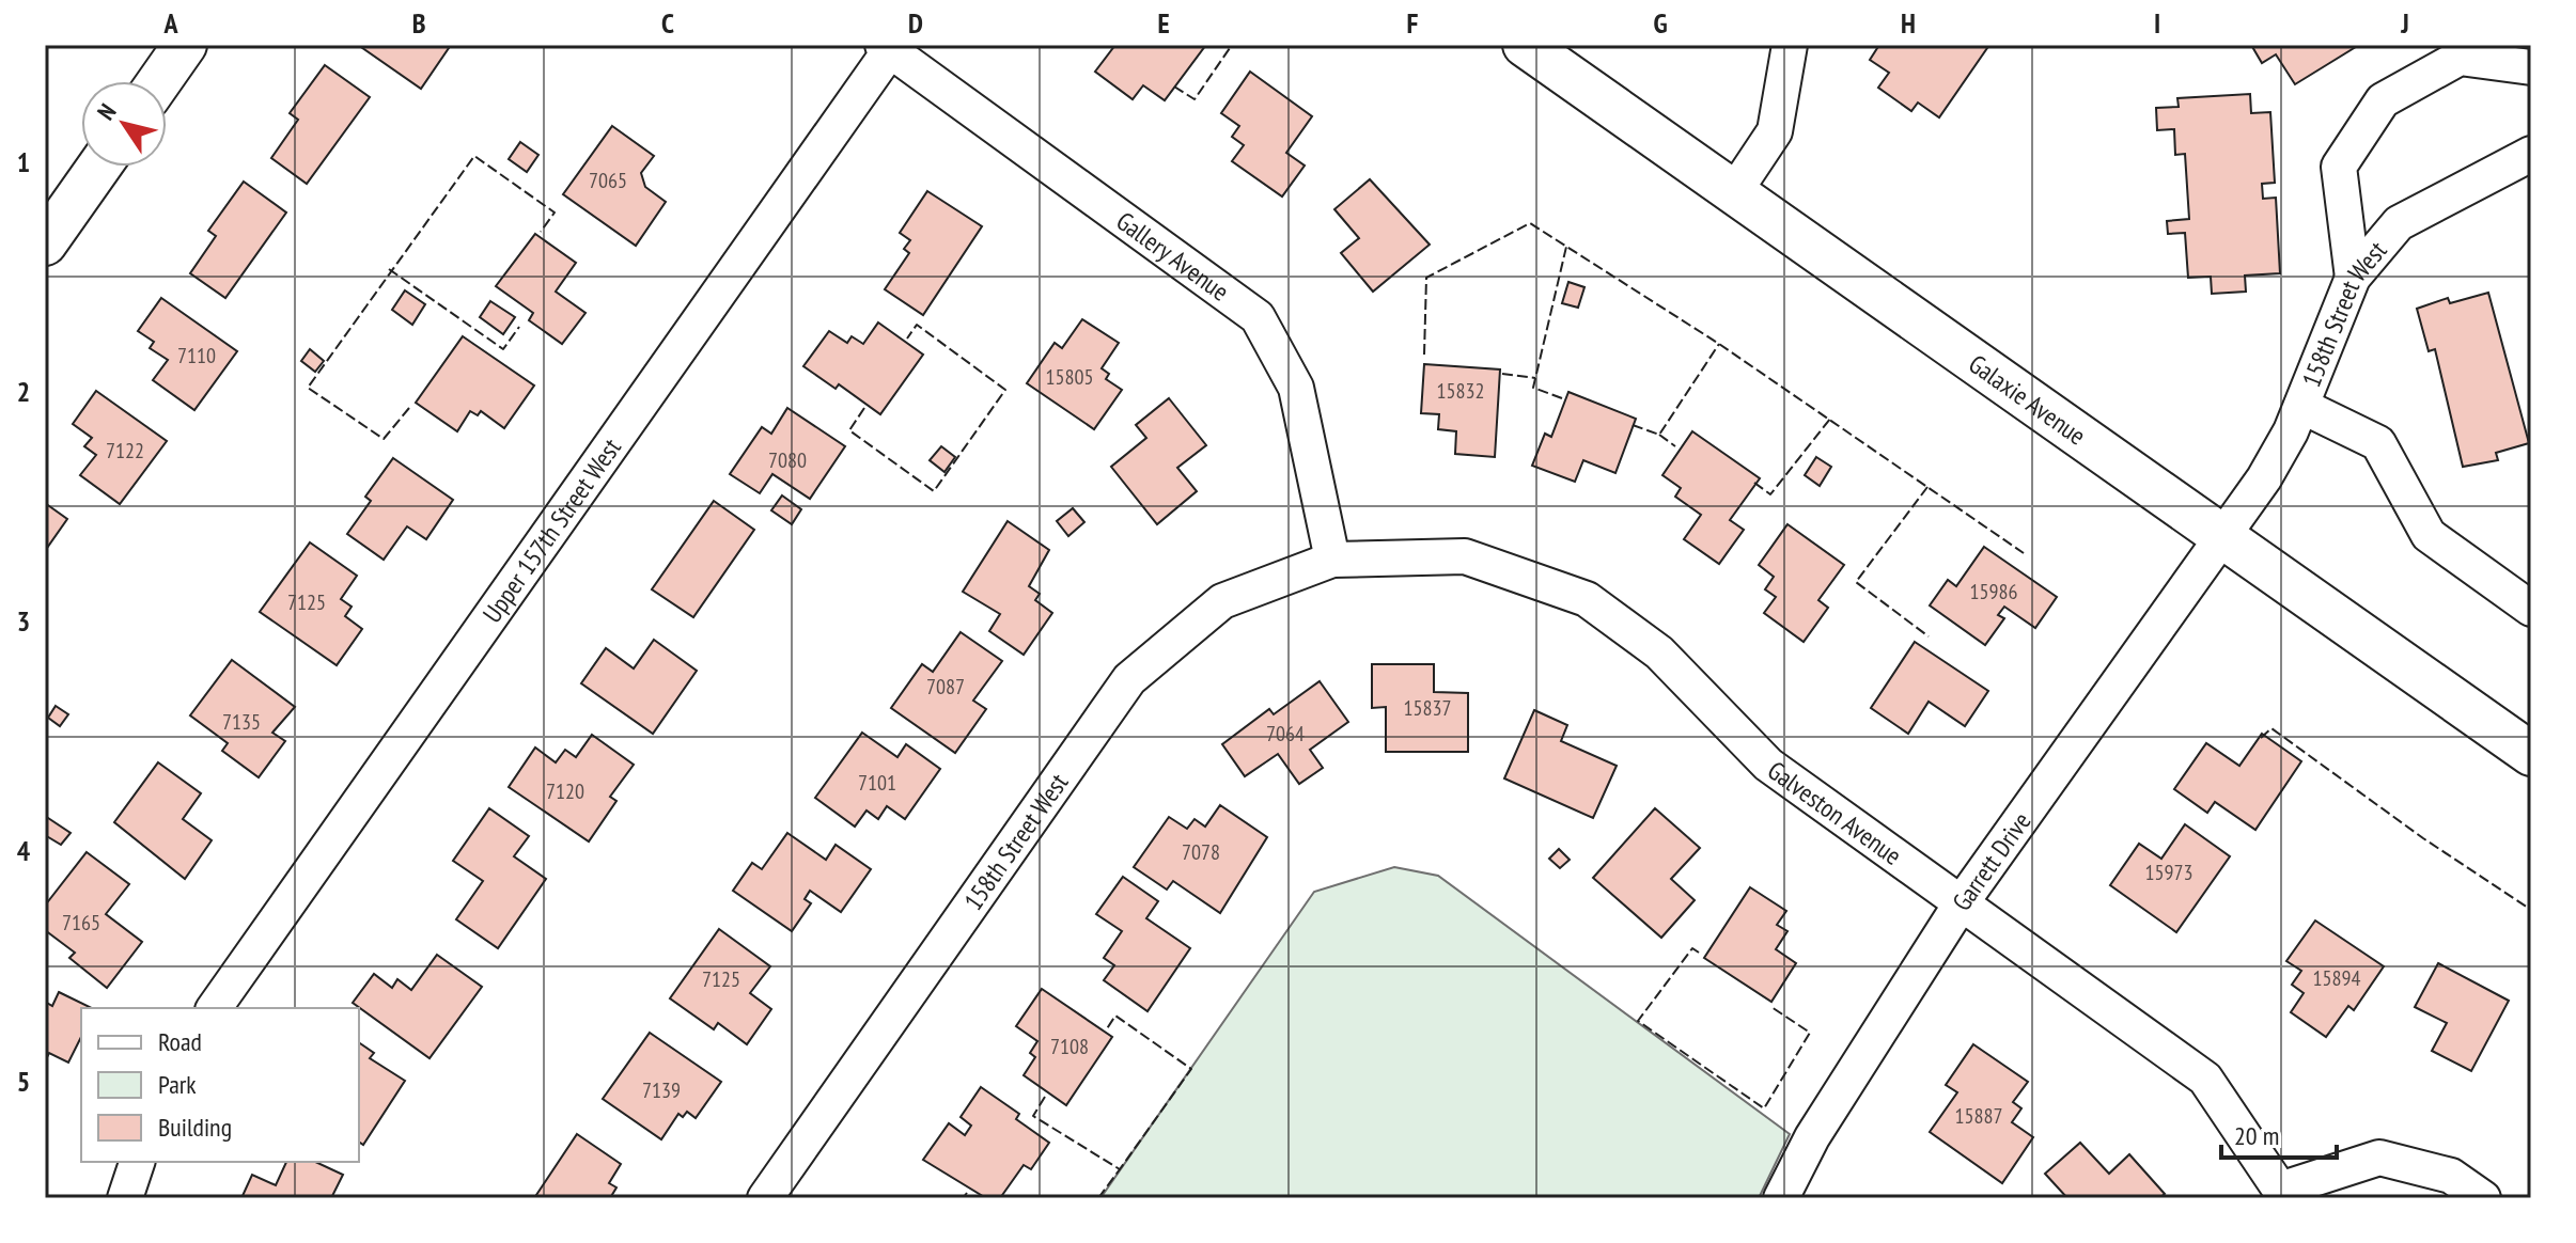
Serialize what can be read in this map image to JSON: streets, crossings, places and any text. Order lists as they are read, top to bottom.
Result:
{
  "streets": {
    "street": [
      "Gallery Avenue",
      "158th Street West",
      "Galaxie Avenue",
      "Upper 157th Street West",
      "Galveston Avenue",
      "Garrett Drive"
    ]
  },
  "crossings": [
    ["Gallery Avenue", "158th Street West"],
    ["Gallery Avenue", "Upper 157th Street West"],
    ["Gallery Avenue", "Galveston Avenue"],
    ["158th Street West", "Galaxie Avenue"],
    ["158th Street West", "Galveston Avenue"],
    ["158th Street West", "Garrett Drive"],
    ["Galaxie Avenue", "Garrett Drive"],
    ["Galveston Avenue", "Garrett Drive"]
  ],
  "house_numbers": [
    "7065",
    "7110",
    "15805",
    "15832",
    "7122",
    "7080",
    "15986",
    "7125",
    "7087",
    "15837",
    "7135",
    "7064",
    "7101",
    "7120",
    "7078",
    "15973",
    "7165",
    "15894",
    "7125",
    "7108",
    "7139",
    "15887"
  ],
  "legend": ["Road", "Park", "Building"],
  "scale_bar": "20 m",
  "north": "top left",
  "grid": {
    "columns": [
      "A",
      "B",
      "C",
      "D",
      "E",
      "F",
      "G",
      "H",
      "I",
      "J"
    ],
    "rows": [
      "1",
      "2",
      "3",
      "4",
      "5"
    ]
  }
}
